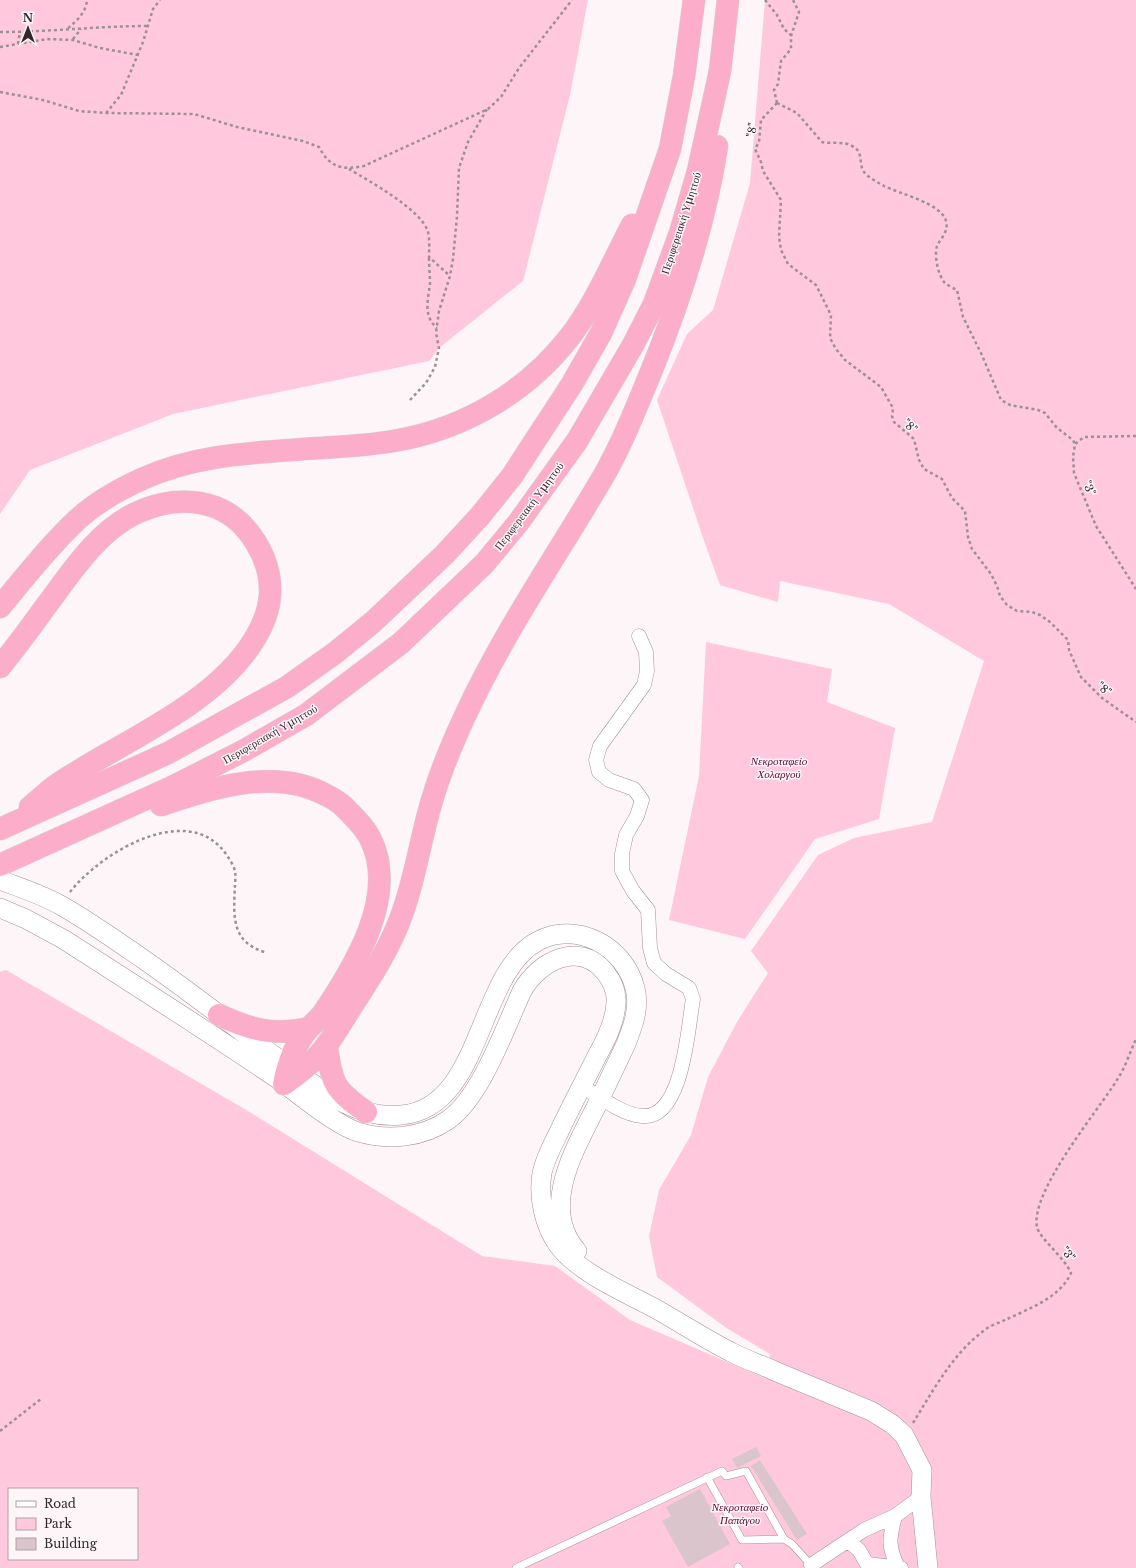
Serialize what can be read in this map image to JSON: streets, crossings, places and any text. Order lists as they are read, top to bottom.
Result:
{
  "streets": {
    "highway": ["Περιφερειακή Υμηττού"],
    "path": ["\"8\"", "\"3\""]
  },
  "parks": ["Νεκροταφείο Χολαργού", "Νεκροταφείο Παπάγου"],
  "legend": ["Road", "Park", "Building"],
  "north": "top"
}
